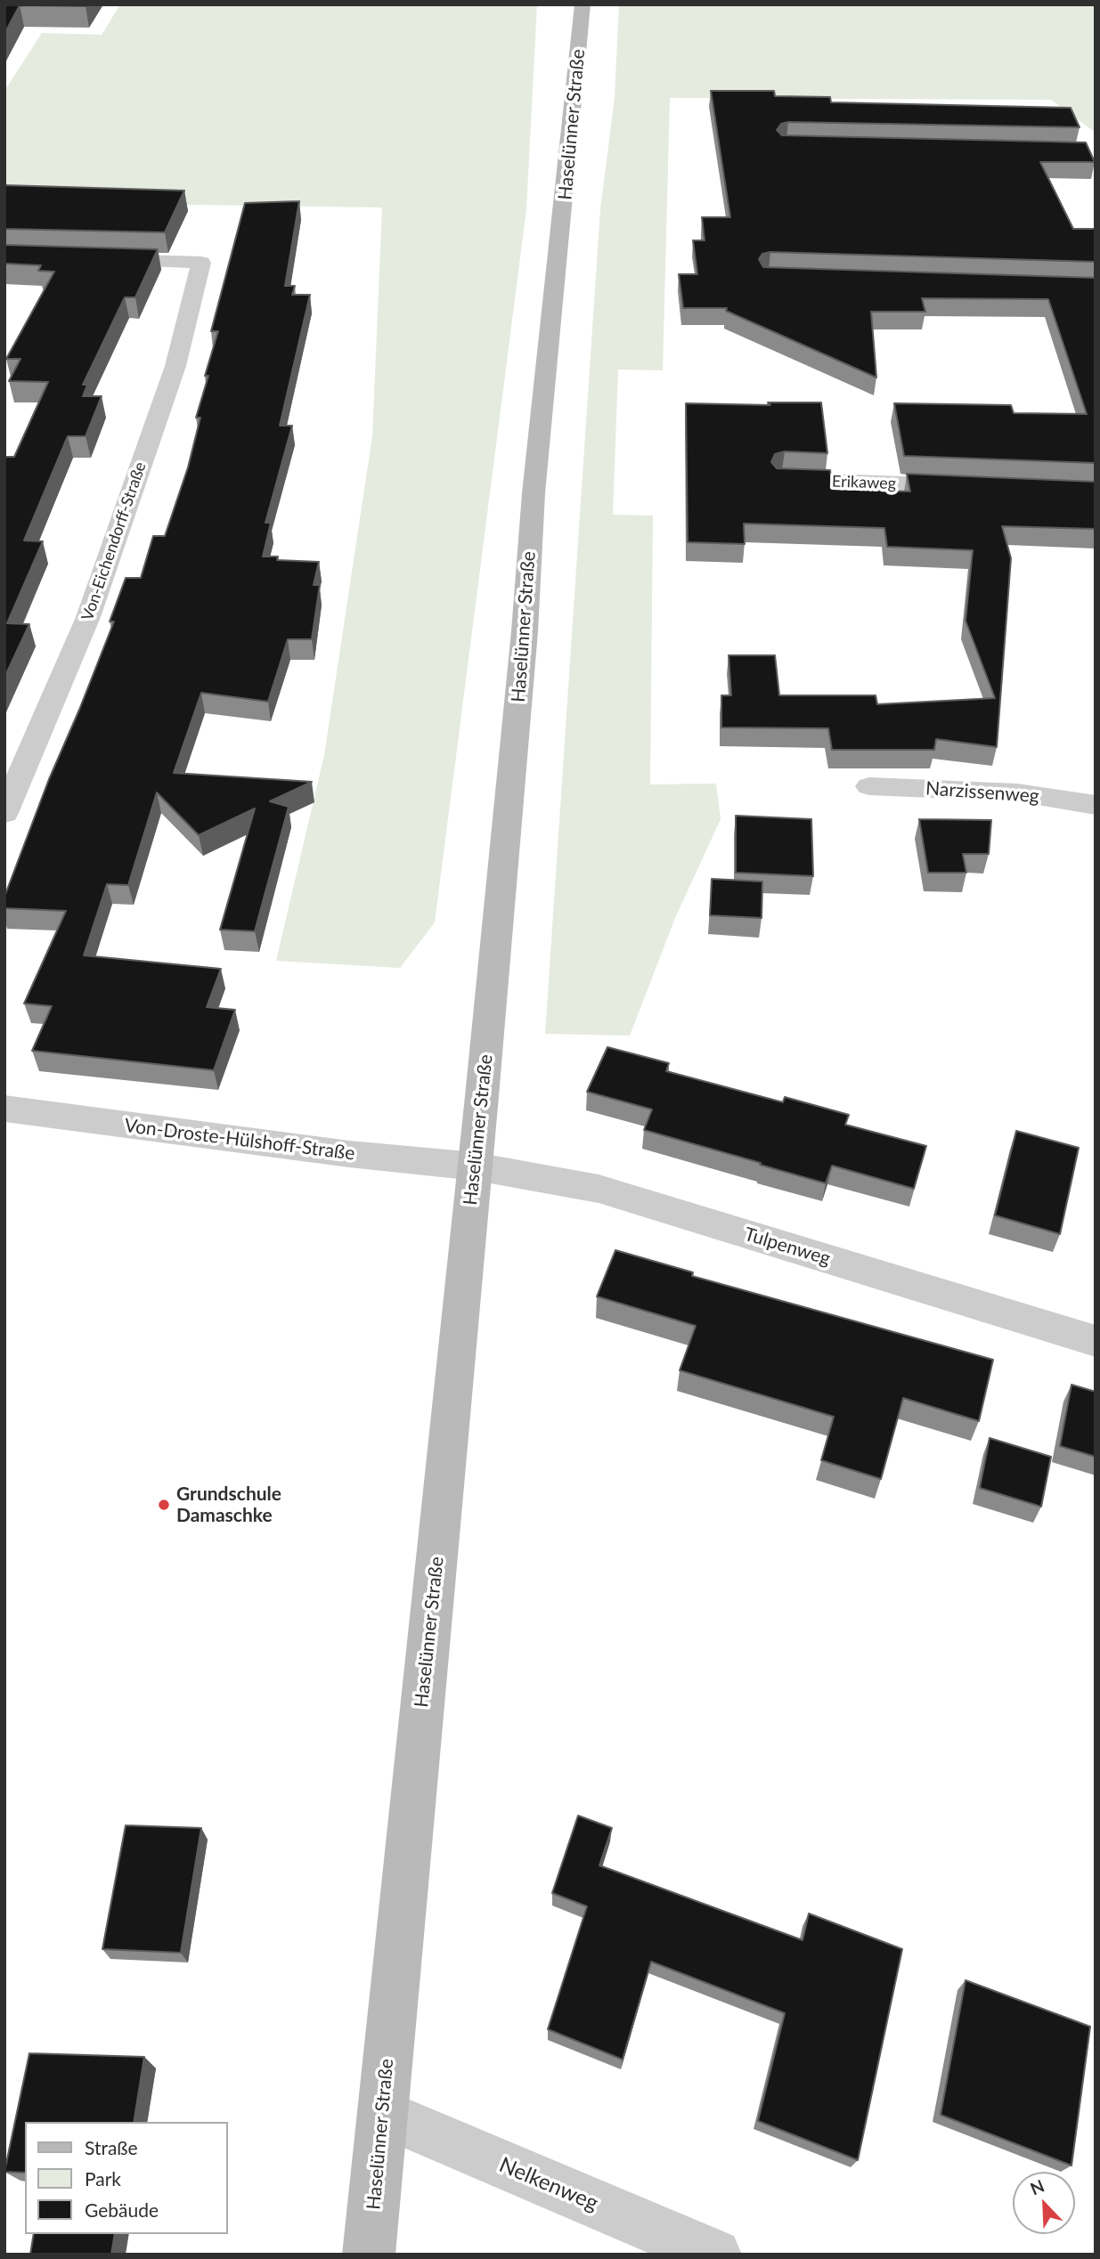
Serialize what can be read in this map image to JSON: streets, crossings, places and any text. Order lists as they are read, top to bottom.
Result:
{
  "streets": {
    "street": [
      "Haselünner Straße",
      "Erikaweg",
      "Von-Eichendorff-Straße",
      "Narzissenweg",
      "Von-Droste-Hülshoff-Straße",
      "Tulpenweg",
      "Nelkenweg"
    ]
  },
  "crossings": [
    ["Haselünner Straße", "Von-Droste-Hülshoff-Straße"],
    ["Haselünner Straße", "Tulpenweg"],
    ["Haselünner Straße", "Nelkenweg"],
    ["Von-Droste-Hülshoff-Straße", "Tulpenweg"]
  ],
  "places": ["Grundschule Damaschke"],
  "legend": ["Straße", "Park", "Gebäude"],
  "north": "top left"
}
